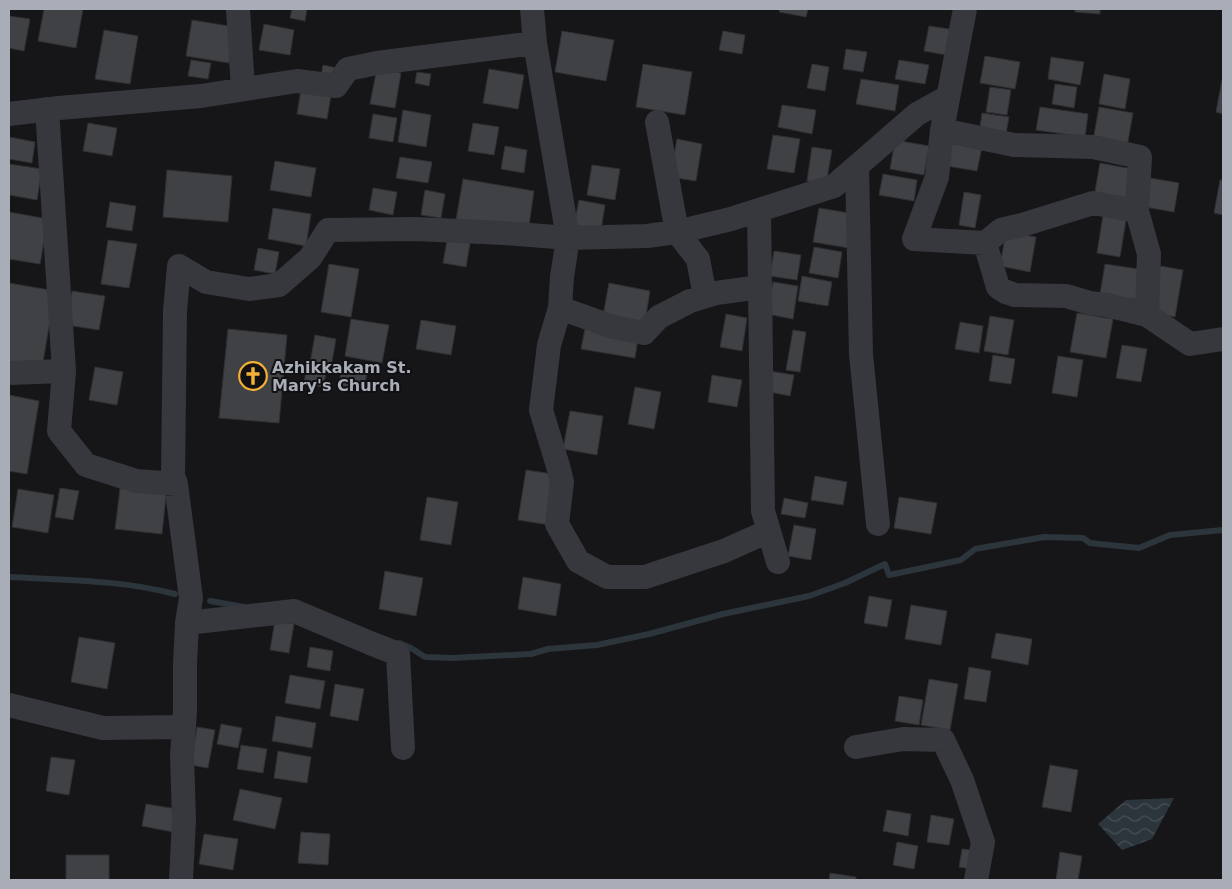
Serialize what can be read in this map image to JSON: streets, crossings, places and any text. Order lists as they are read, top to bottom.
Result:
{
  "places": {
    "church": ["Azhikkakam St. Mary's Church"]
  }
}
